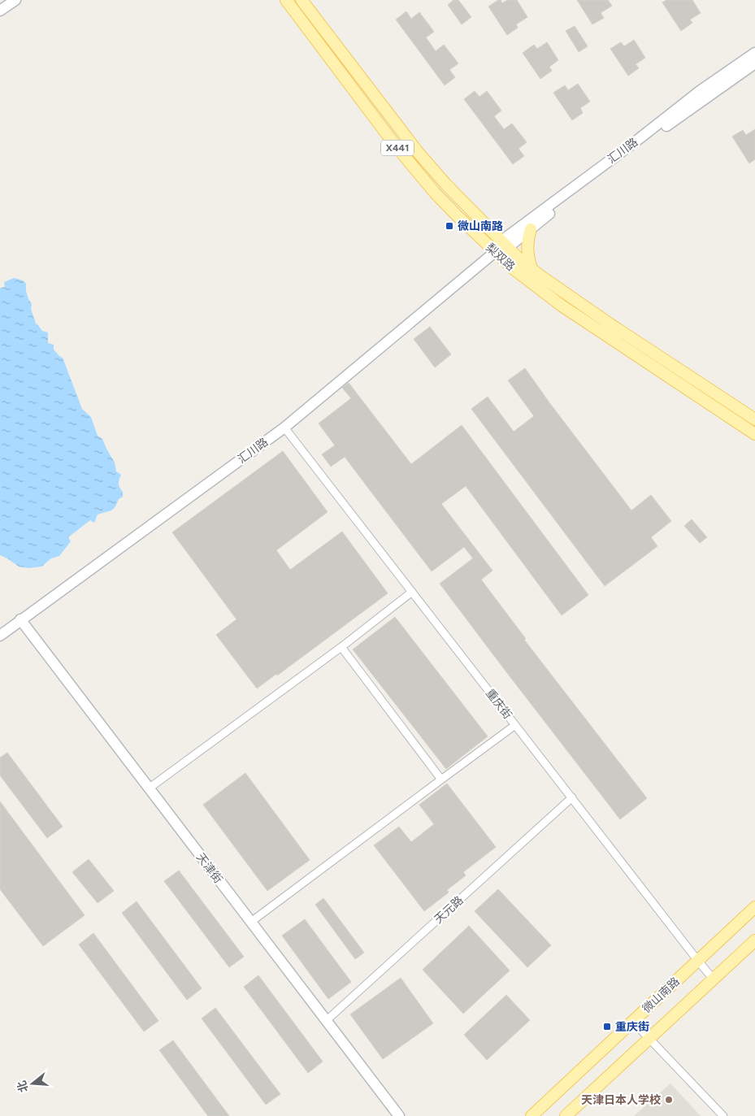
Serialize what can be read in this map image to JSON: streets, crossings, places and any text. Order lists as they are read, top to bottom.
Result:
{
  "streets": {
    "main road": ["X441", "梨双路", "微山南路"],
    "street": [
      "汇川路",
      "重庆街",
      "天津街",
      "天元路"
    ]
  },
  "crossings": [
    ["汇川路", "梨双路"],
    ["汇川路", "重庆街"],
    ["汇川路", "天津街"],
    ["重庆街", "天元路"],
    ["重庆街", "微山南路"],
    ["天津街", "天元路"]
  ],
  "places": {
    "transit": ["微山南路", "重庆街"],
    "other": ["天津日本人学校"]
  },
  "north": "left"
}
